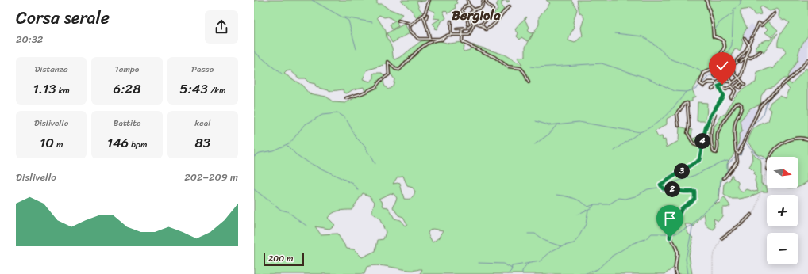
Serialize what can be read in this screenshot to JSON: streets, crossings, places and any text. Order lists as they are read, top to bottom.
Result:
{
  "districts": ["Bergiola"],
  "scale_bar": "200 m",
  "north": "right",
  "page": {
    "heading": ["Corsa serale", "20:32"],
    "stats": [
      ["Distanza", "1.13 km"],
      ["Tempo", "6:28"],
      ["Passo", "5:43 /km"],
      ["Dislivello", "10 m"],
      ["Battito", "146 bpm"],
      ["kcal", "83"]
    ],
    "pins": ["4", "3", "2"],
    "map_buttons": ["+", "−"],
    "chart": ["Dislivello", "202–209 m"],
    "scale": "200 m"
  }
}
